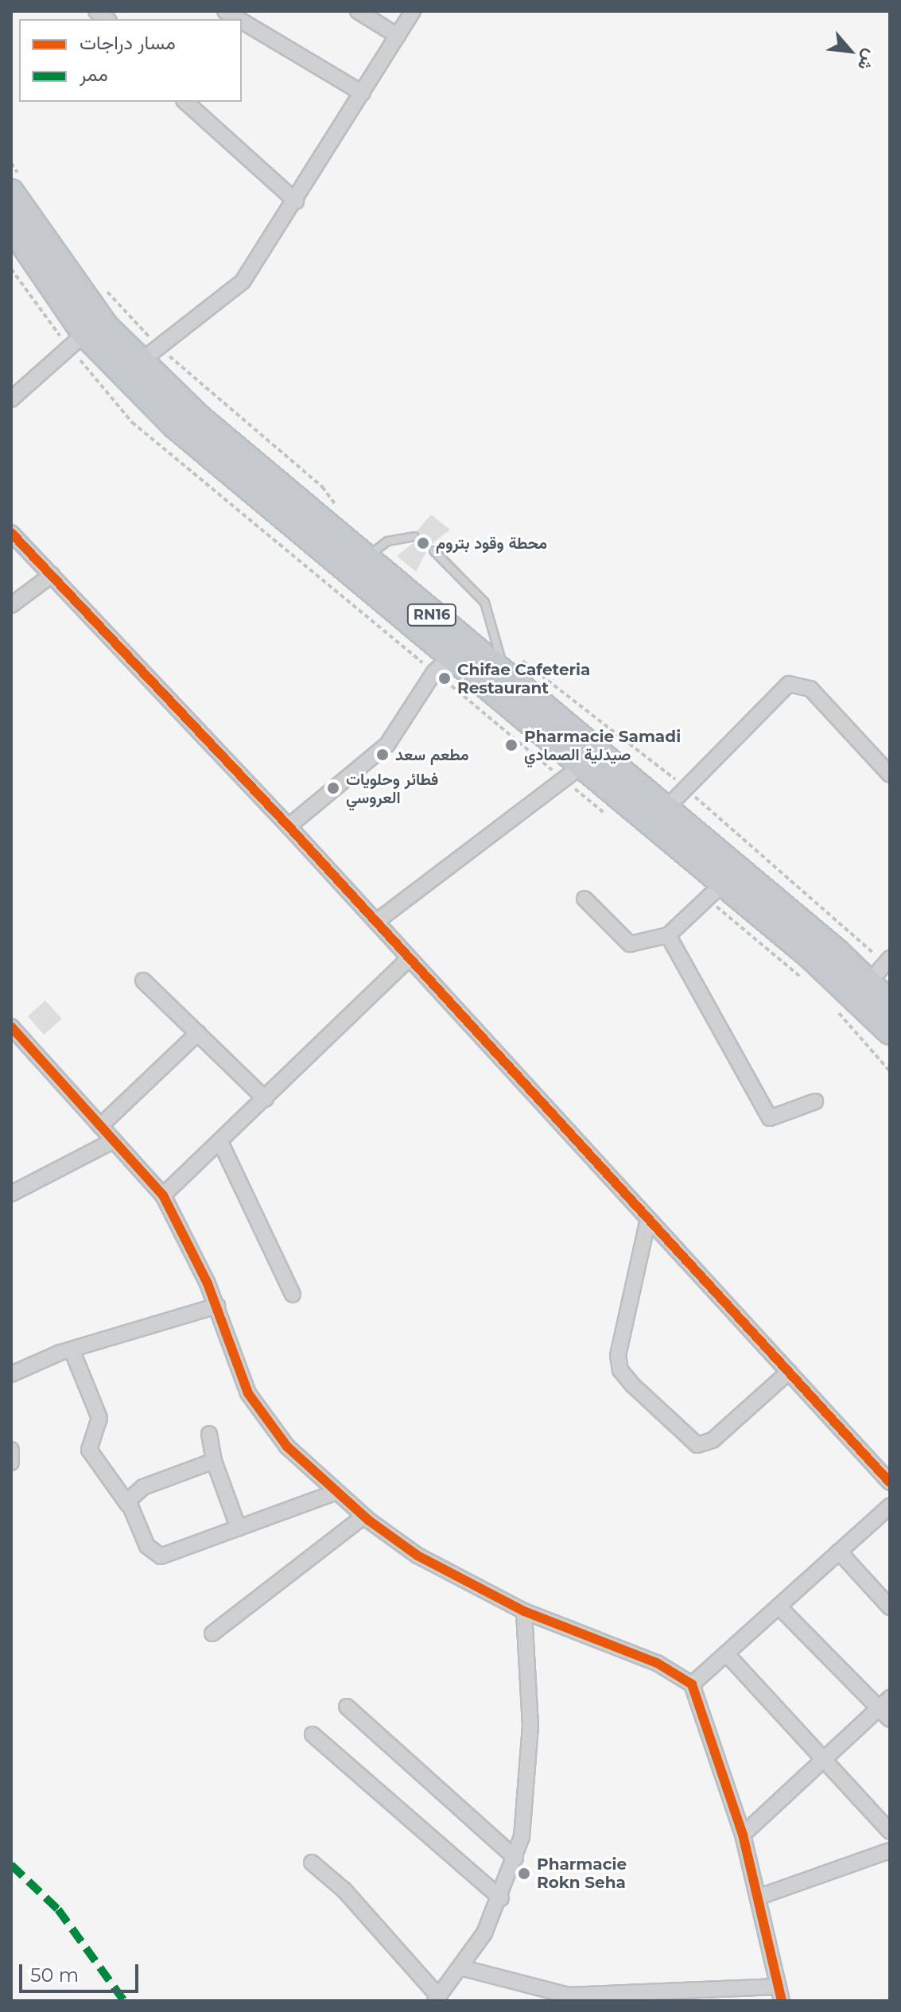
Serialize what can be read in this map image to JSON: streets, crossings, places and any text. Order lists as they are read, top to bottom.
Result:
{
  "streets": {
    "highway": ["RN16"]
  },
  "places": [
    "محطة وقود بتروم",
    "Chifae Cafeteria Restaurant",
    "Pharmacie Samadi صيدلية الصمادي",
    "مطعم سعد",
    "فطائر وحلويات العروسي",
    "Pharmacie Rokn Seha"
  ],
  "legend": ["مسار دراجات", "ممر"],
  "scale_bar": "50 m",
  "north": "bottom right"
}
